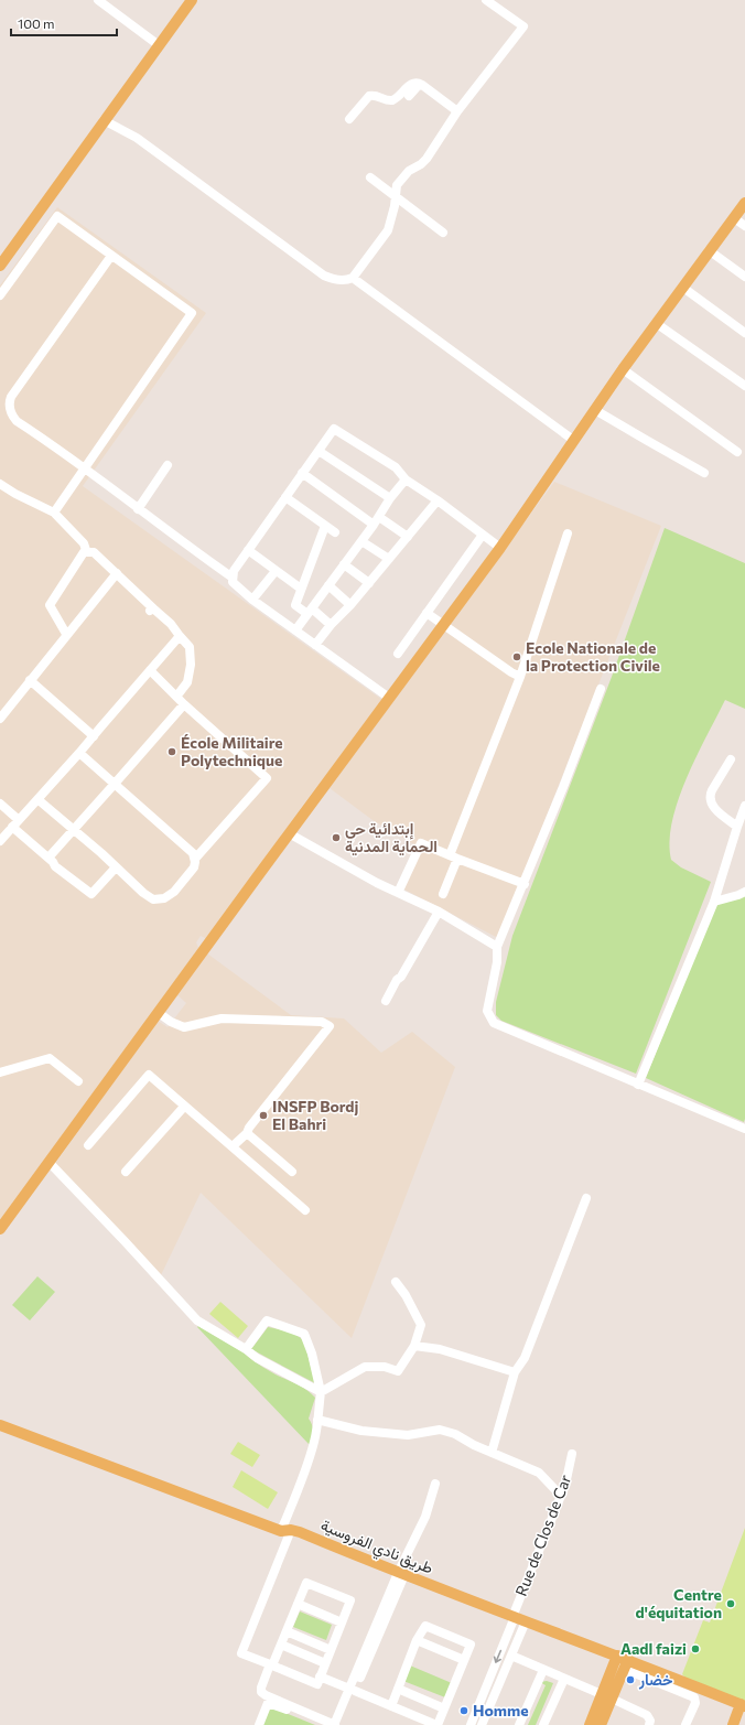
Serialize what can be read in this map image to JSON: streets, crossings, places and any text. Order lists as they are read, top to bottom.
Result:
{
  "streets": {
    "main road": ["طريق نادي الفروسية"],
    "street": ["Rue de Clos de Car"]
  },
  "crossings": [
    ["Rue de Clos de Car", "طريق نادي الفروسية"]
  ],
  "places": [
    "Ecole Nationale de la Protection Civile",
    "École Militaire Polytechnique",
    "إبتدائية حي الحماية المدنية",
    "INSFP Bordj El Bahri",
    "Centre d'équitation",
    "Aadl faizi",
    "خضار",
    "Homme"
  ],
  "scale_bar": "100 m"
}
